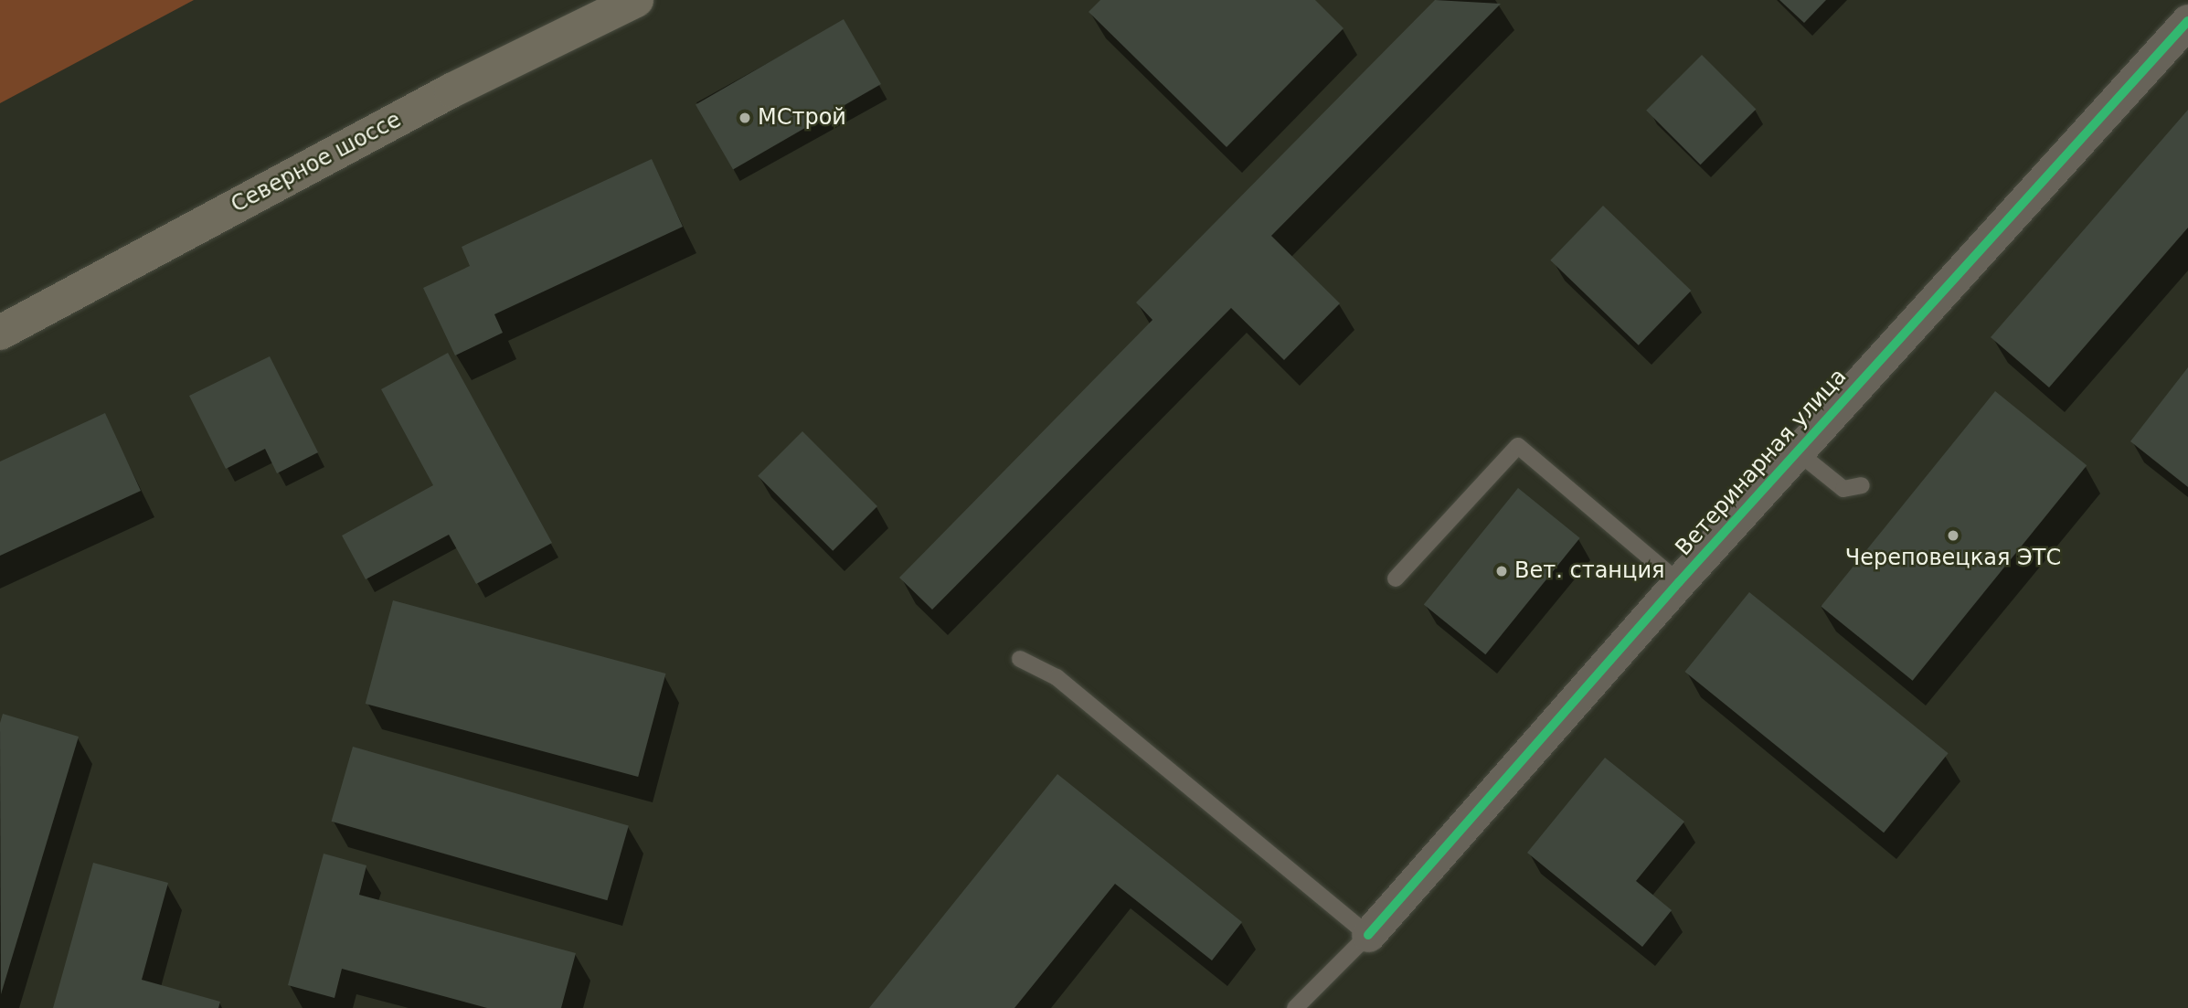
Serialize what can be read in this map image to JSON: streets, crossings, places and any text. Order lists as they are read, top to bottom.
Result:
{
  "streets": {
    "main road": ["Северное шоссе"],
    "street": ["Ветеринарная улица"]
  },
  "places": ["МСтрой", "Череповецкая ЭТС", "Вет. станция"]
}
